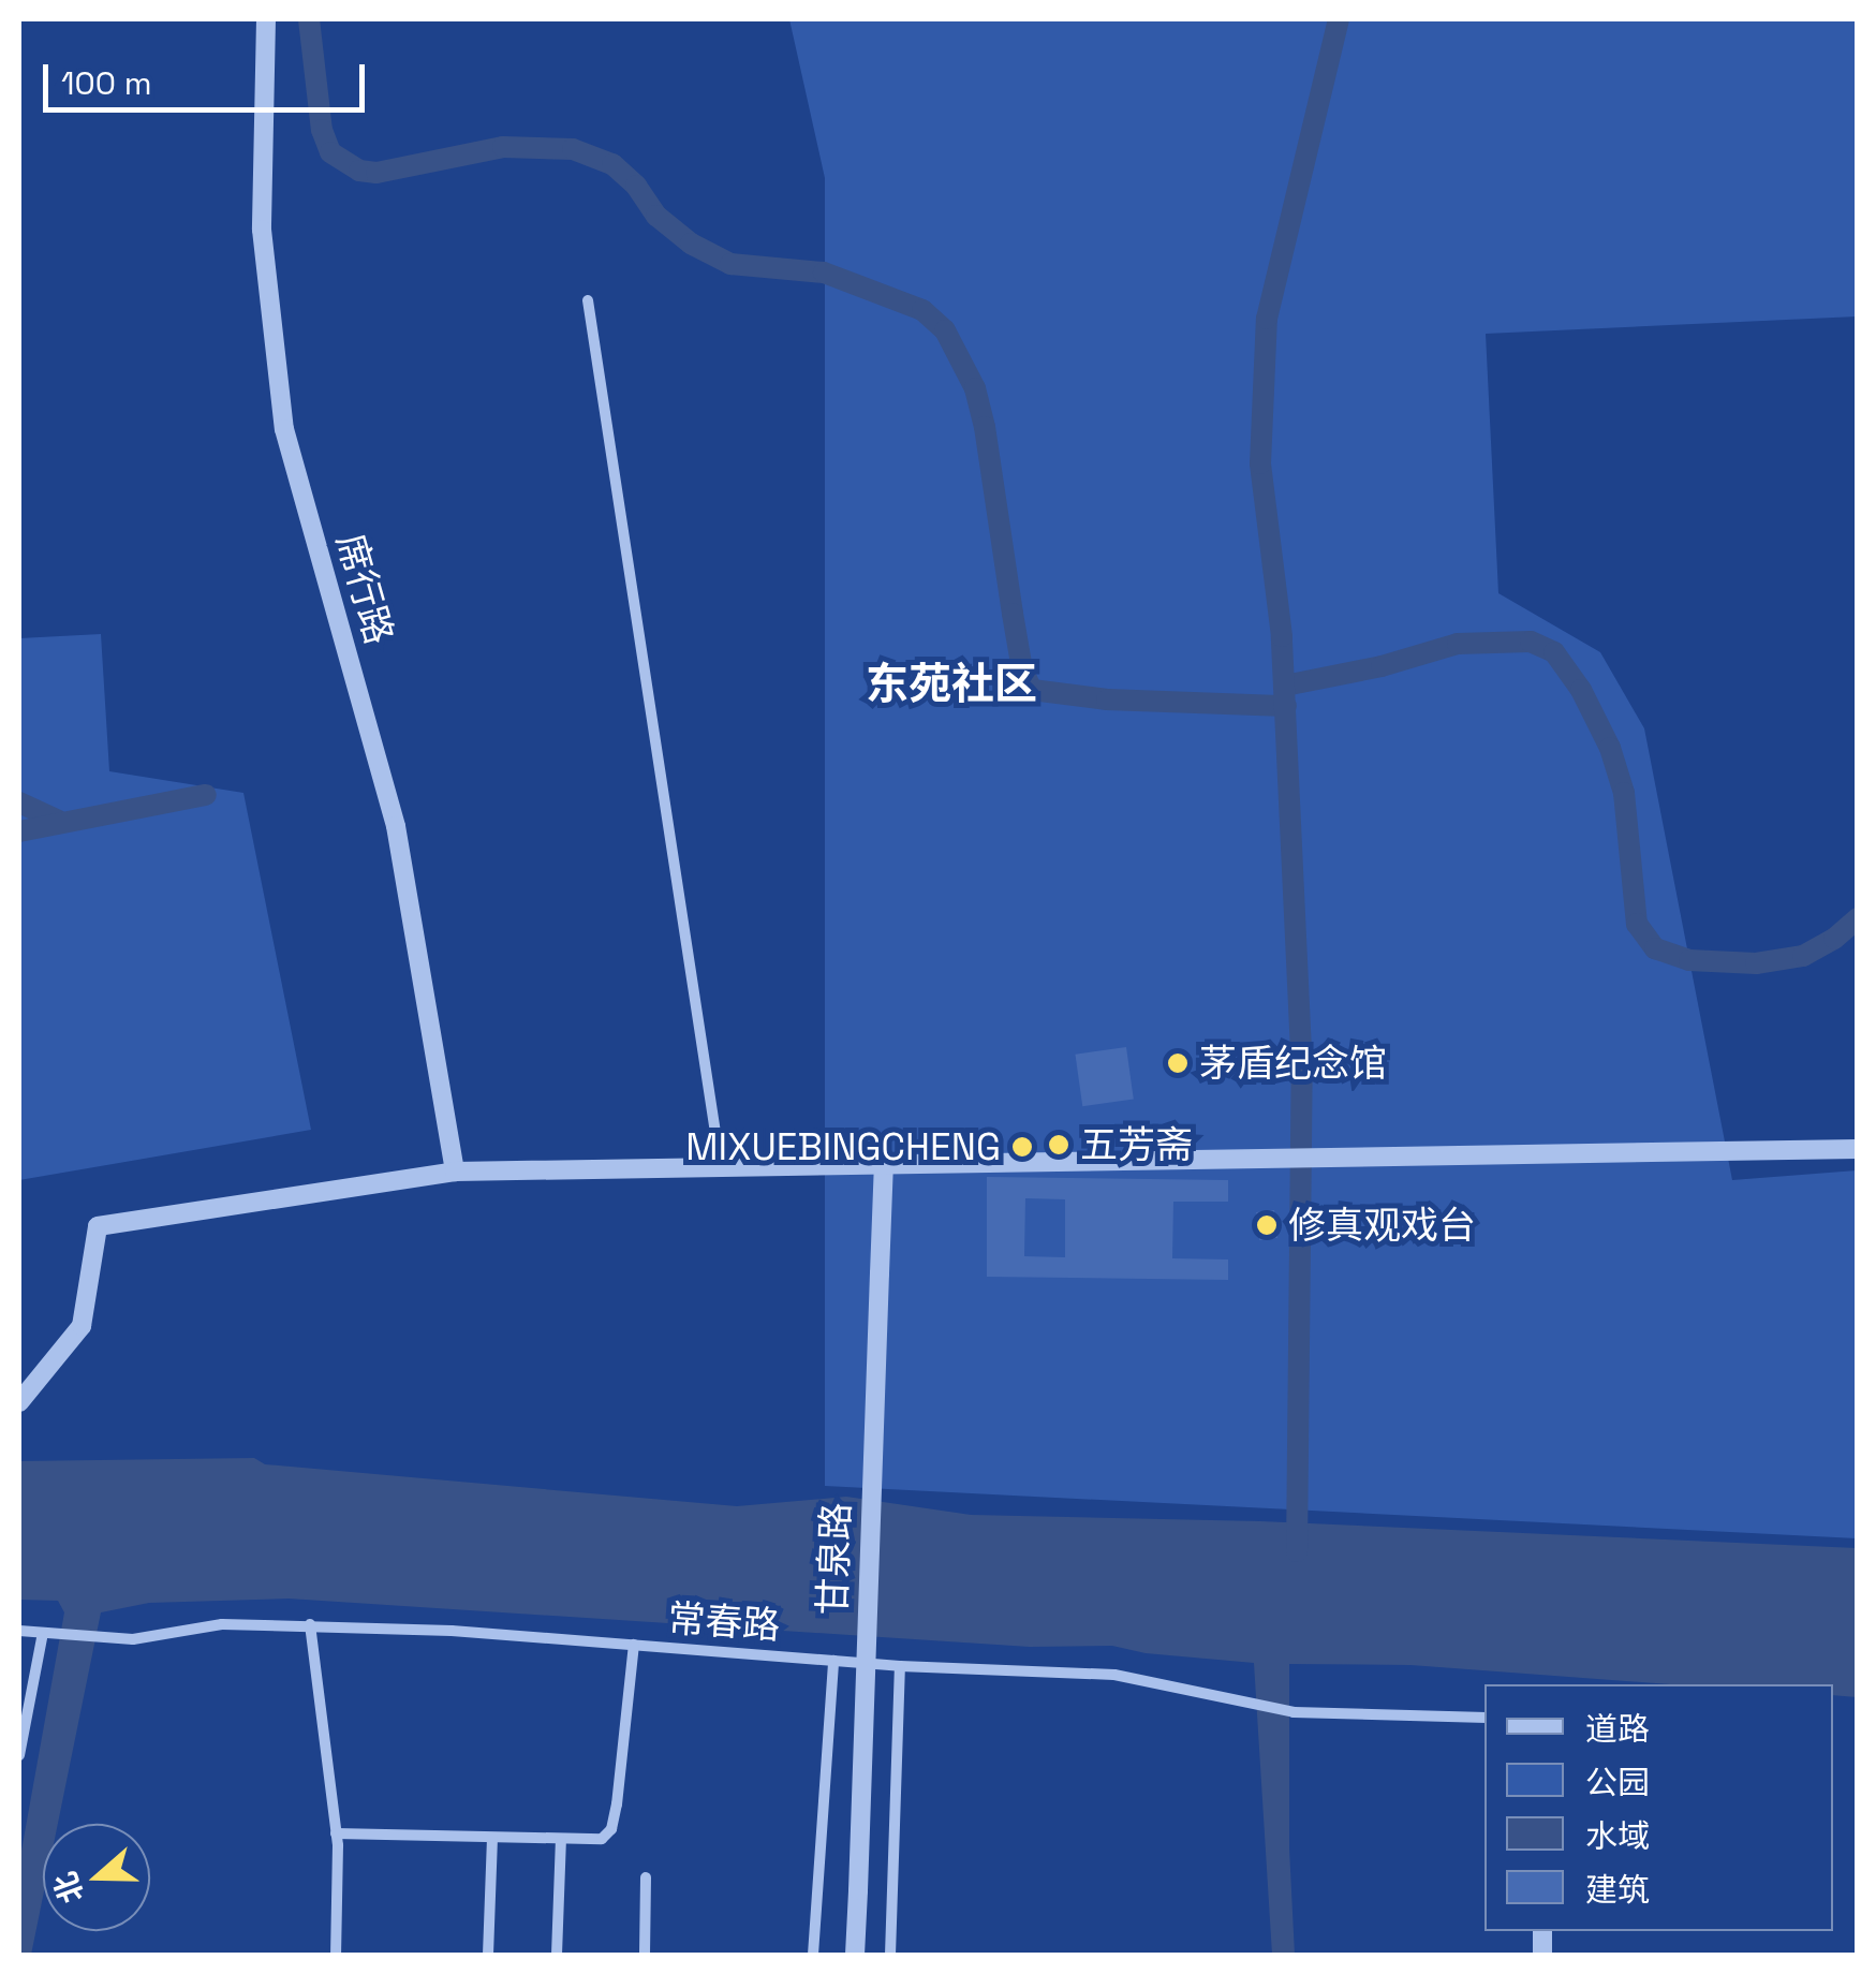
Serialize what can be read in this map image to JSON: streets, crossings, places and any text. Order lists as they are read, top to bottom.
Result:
{
  "streets": {
    "street": ["席行路", "甘泉路", "常春路"]
  },
  "districts": ["东苑社区"],
  "places": [
    "茅盾纪念馆",
    "五芳斋",
    "MIXUEBINGCHENG",
    "修真观戏台"
  ],
  "legend": [
    "道路",
    "公园",
    "水域",
    "建筑"
  ],
  "scale_bar": "100 m",
  "north": "left"
}
